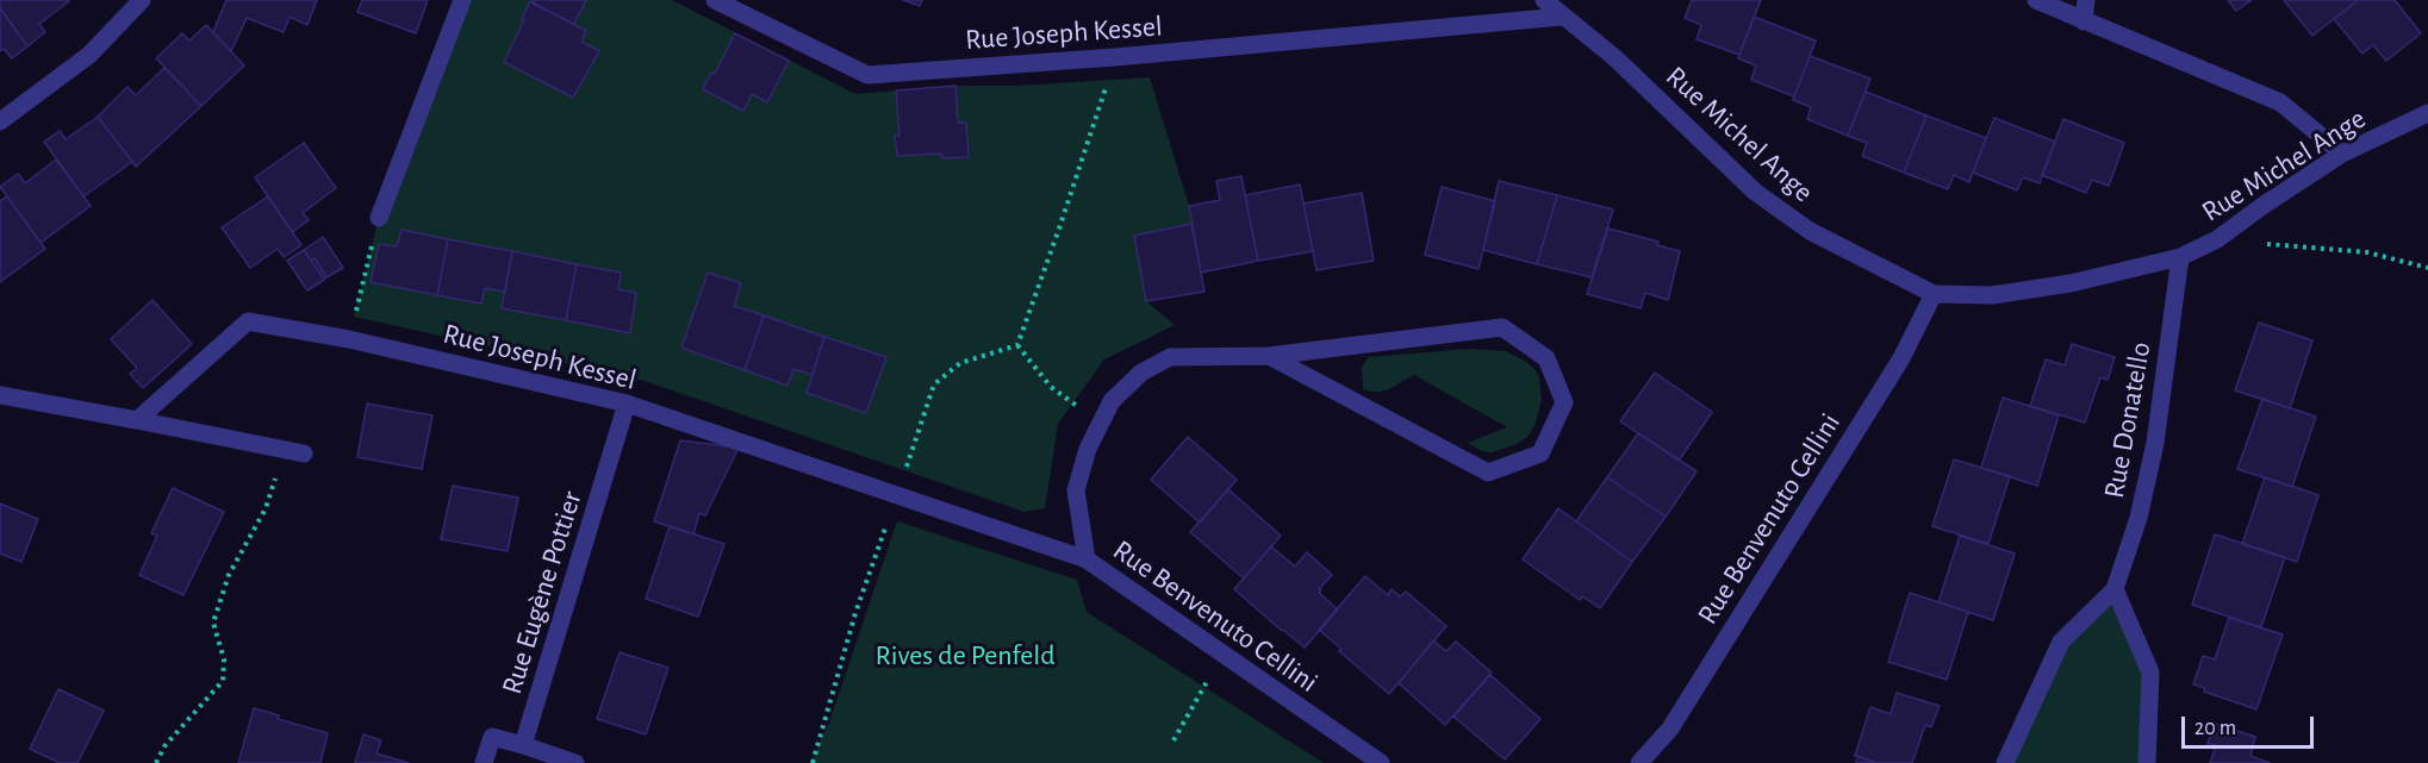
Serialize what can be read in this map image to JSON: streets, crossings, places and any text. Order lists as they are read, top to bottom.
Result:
{
  "streets": {
    "street": [
      "Rue Joseph Kessel",
      "Rue Michel Ange",
      "Rue Donatello",
      "Rue Benvenuto Cellini",
      "Rue Eugène Pottier"
    ]
  },
  "crossings": [
    ["Rue Joseph Kessel", "Rue Michel Ange"],
    ["Rue Joseph Kessel", "Rue Benvenuto Cellini"],
    ["Rue Joseph Kessel", "Rue Eugène Pottier"],
    ["Rue Michel Ange", "Rue Donatello"],
    ["Rue Michel Ange", "Rue Benvenuto Cellini"]
  ],
  "parks": ["Rives de Penfeld"],
  "scale_bar": "20 m"
}
